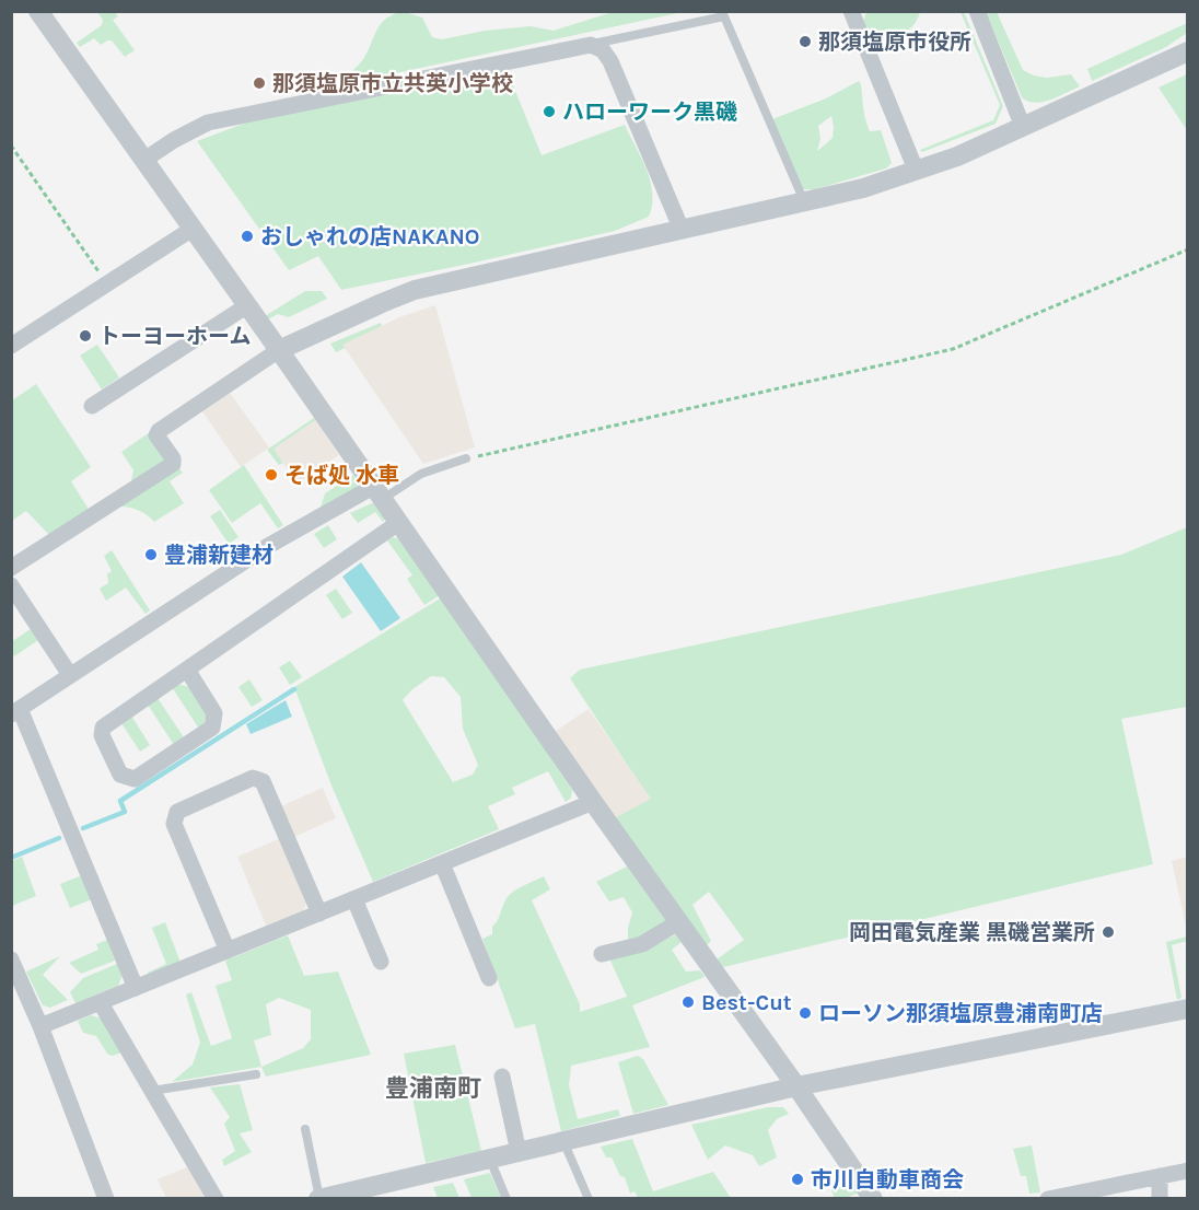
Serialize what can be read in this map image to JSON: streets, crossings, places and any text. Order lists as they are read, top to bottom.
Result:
{
  "districts": ["豊浦南町"],
  "places": [
    "那須塩原市役所",
    "那須塩原市立共英小学校",
    "ハローワーク黒磯",
    "おしゃれの店NAKANO",
    "トーヨーホーム",
    "そば処 水車",
    "豊浦新建材",
    "岡田電気産業 黒磯営業所",
    "Best-Cut",
    "ローソン那須塩原豊浦南町店",
    "市川自動車商会"
  ]
}
